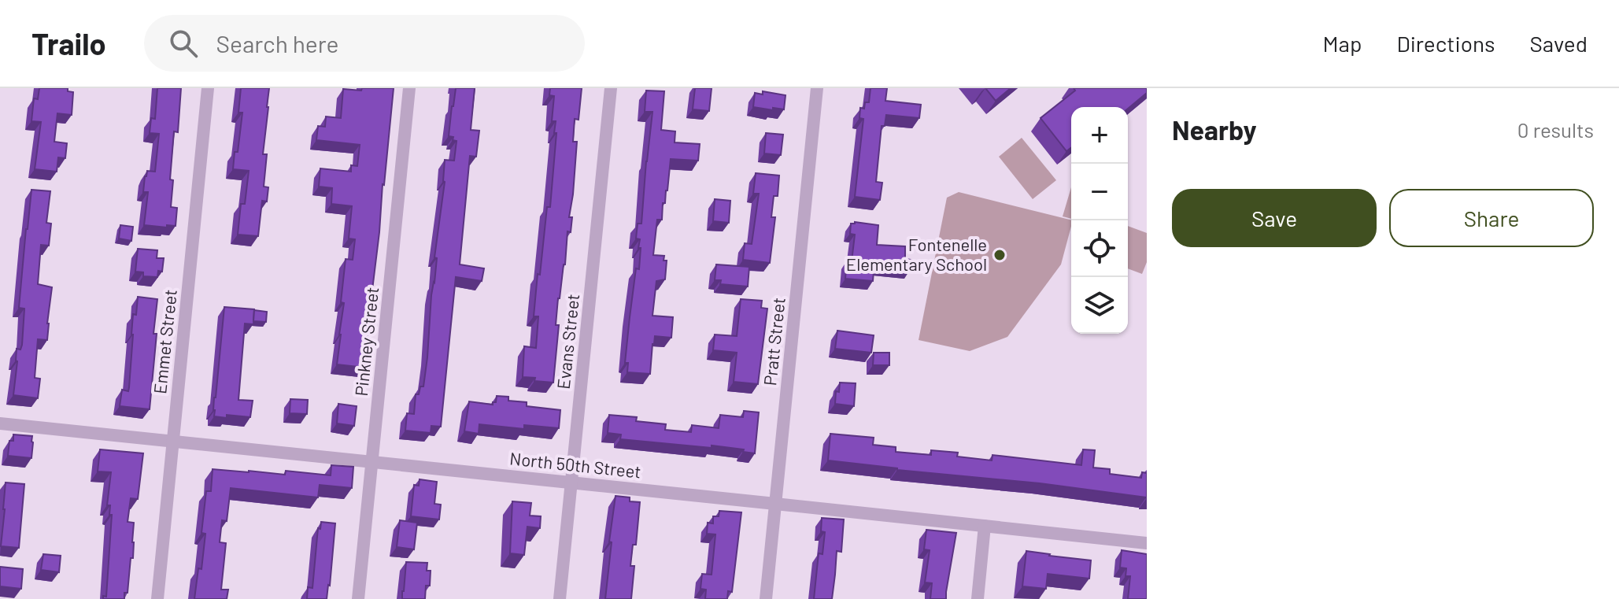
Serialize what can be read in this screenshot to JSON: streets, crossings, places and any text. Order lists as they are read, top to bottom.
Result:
{
  "streets": {
    "street": [
      "Emmet Street",
      "Pinkney Street",
      "Evans Street",
      "Pratt Street",
      "North 50th Street"
    ]
  },
  "crossings": [
    ["Emmet Street", "North 50th Street"],
    ["Pinkney Street", "North 50th Street"],
    ["Evans Street", "North 50th Street"],
    ["Pratt Street", "North 50th Street"]
  ],
  "places": ["Fontenelle Elementary School"],
  "page": {
    "header": "Trailo",
    "search": "Search here",
    "nav": ["Map", "Directions", "Saved"],
    "heading": ["Nearby", "0 results"],
    "map_buttons": ["+", "−"],
    "buttons": ["Save", "Share"]
  }
}
